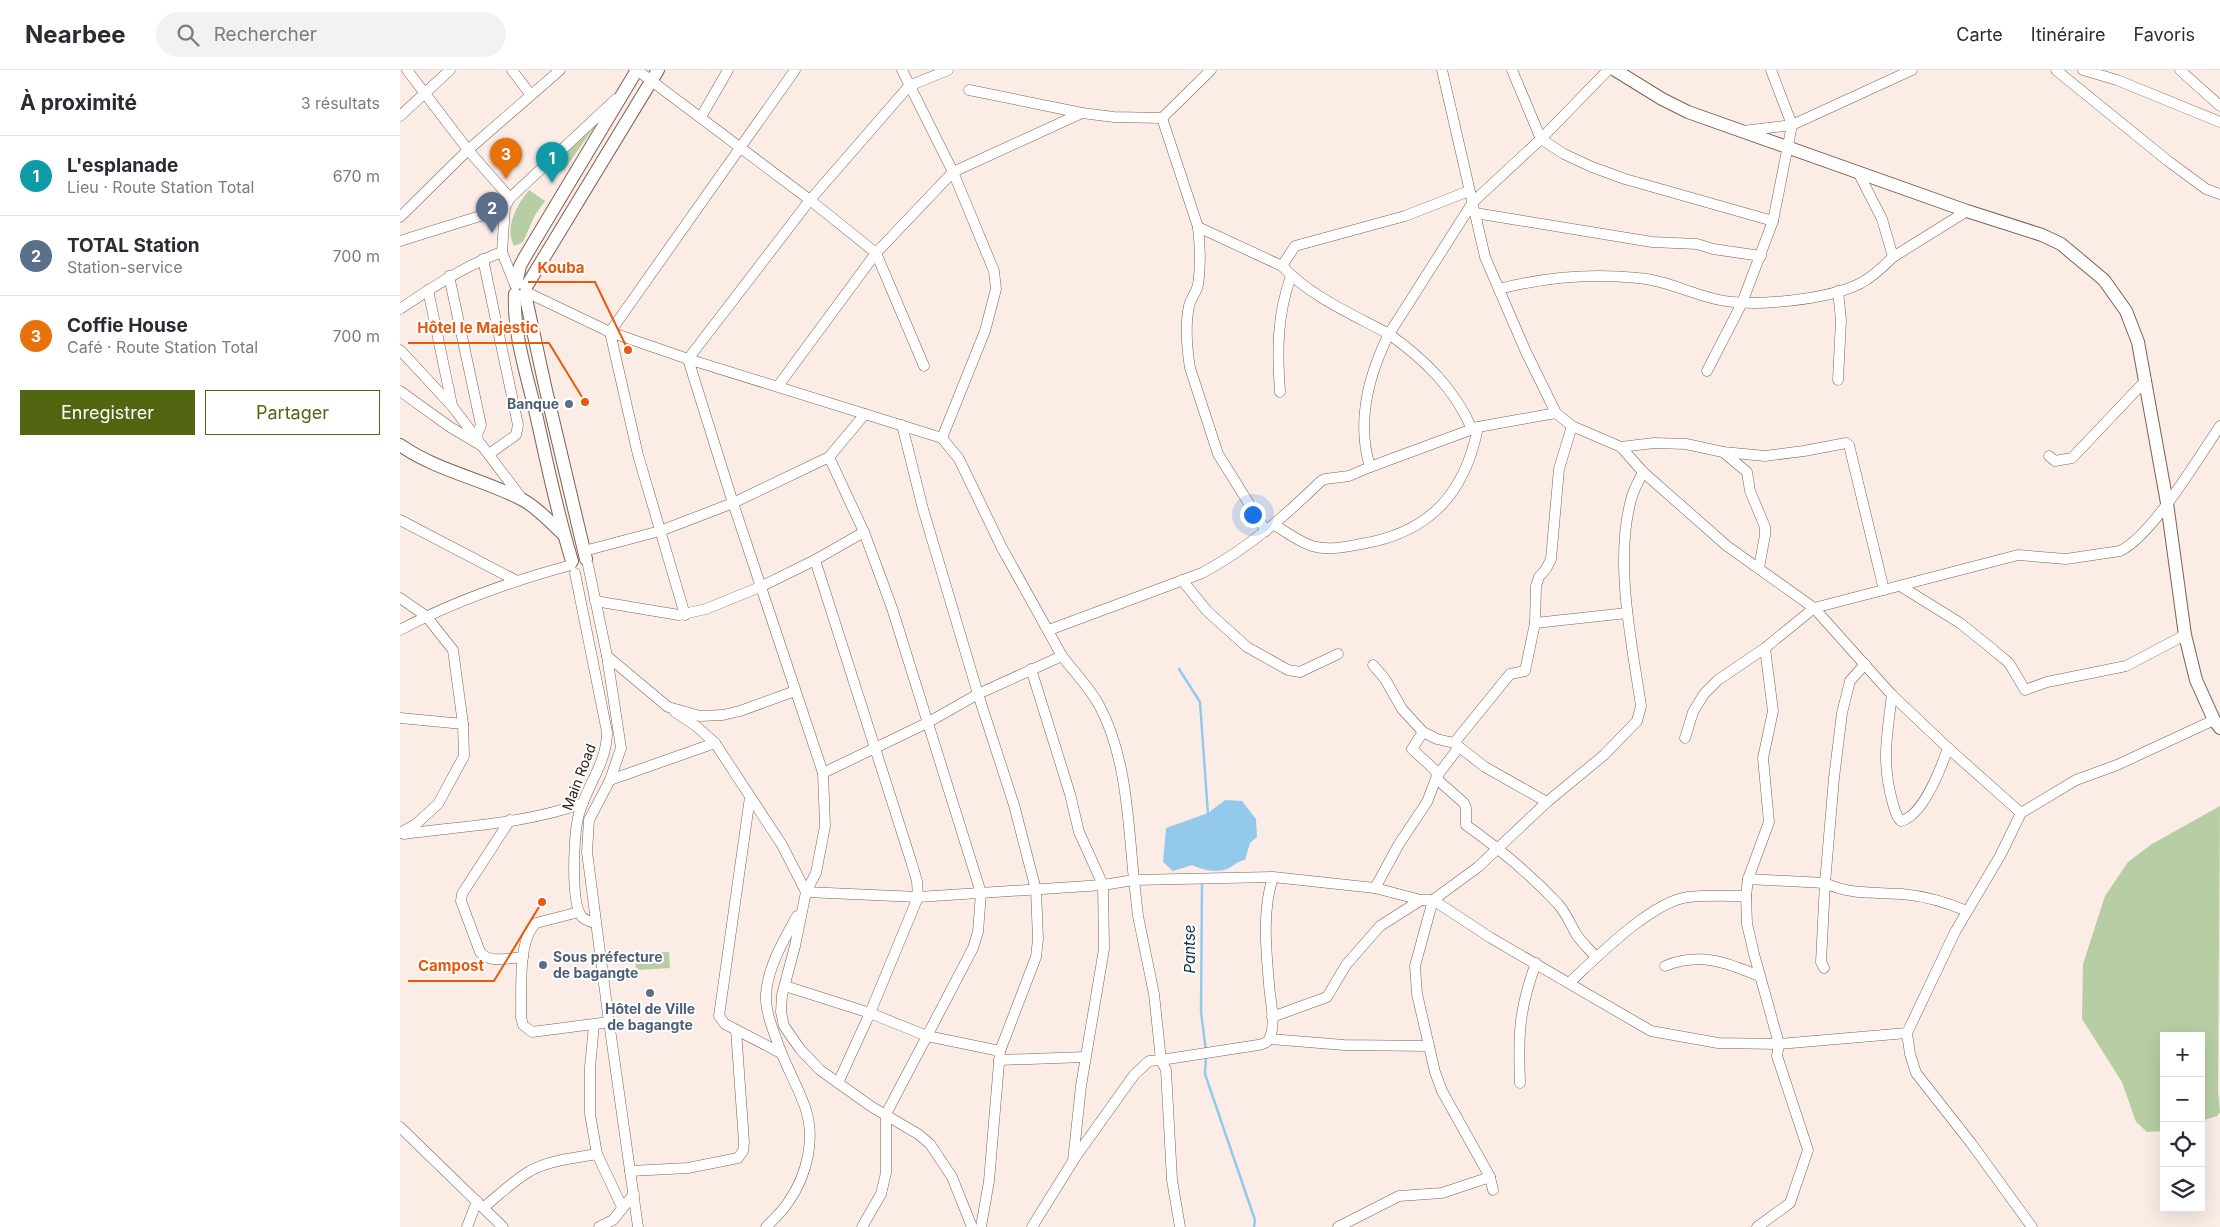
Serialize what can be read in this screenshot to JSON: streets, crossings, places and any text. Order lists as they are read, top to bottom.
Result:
{
  "streets": {
    "street": ["Main Road"]
  },
  "water": ["Pantse"],
  "places": [
    "Kouba",
    "Hôtel le Majestic",
    "Banque",
    "Campost",
    "Sous préfecture de bagangte",
    "Hôtel de Ville de bagangte"
  ],
  "page": {
    "header": "Nearbee",
    "search": "Rechercher",
    "nav": ["Carte", "Itinéraire", "Favoris"],
    "heading": ["À proximité", "3 résultats"],
    "list": [
      {
        "mark": "1",
        "name": "L'esplanade",
        "note": "Lieu · Route Station Total",
        "value": "670 m"
      },
      {
        "mark": "2",
        "name": "TOTAL Station",
        "note": "Station-service",
        "value": "700 m"
      },
      {
        "mark": "3",
        "name": "Coffie House",
        "note": "Café · Route Station Total",
        "value": "700 m"
      }
    ],
    "pins": ["3", "1", "2"],
    "buttons": ["Enregistrer", "Partager"],
    "map_buttons": ["+", "−"]
  }
}
